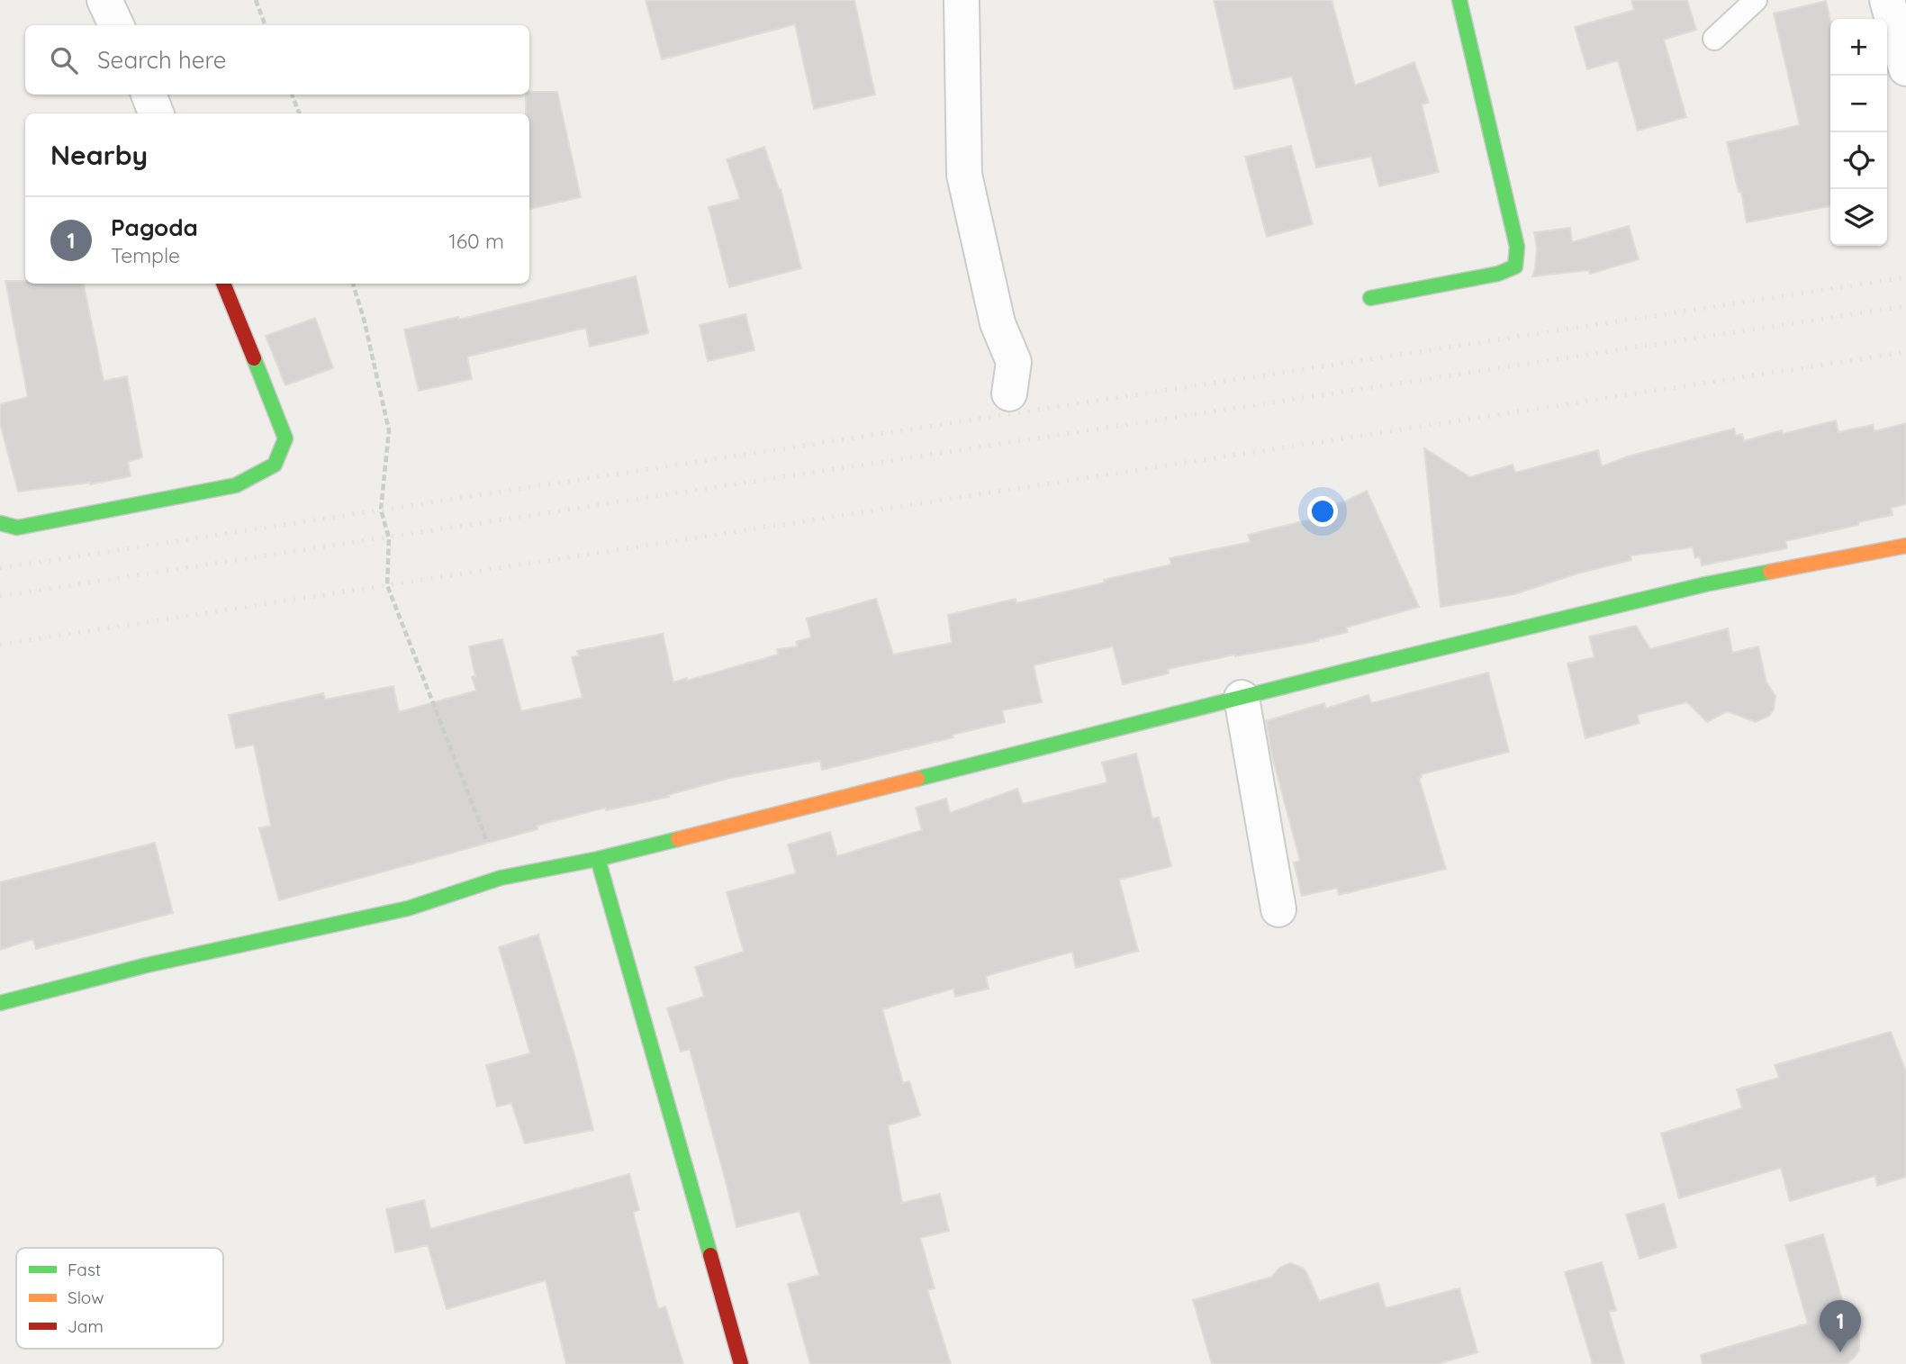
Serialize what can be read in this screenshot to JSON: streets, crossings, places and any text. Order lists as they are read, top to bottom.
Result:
{
  "legend": ["Fast", "Slow", "Jam"],
  "page": {
    "map_buttons": ["+", "−"],
    "search": "Search here",
    "heading": "Nearby",
    "list": [
      {
        "mark": "1",
        "name": "Pagoda",
        "note": "Temple",
        "value": "160 m"
      }
    ],
    "pins": "1"
  }
}
